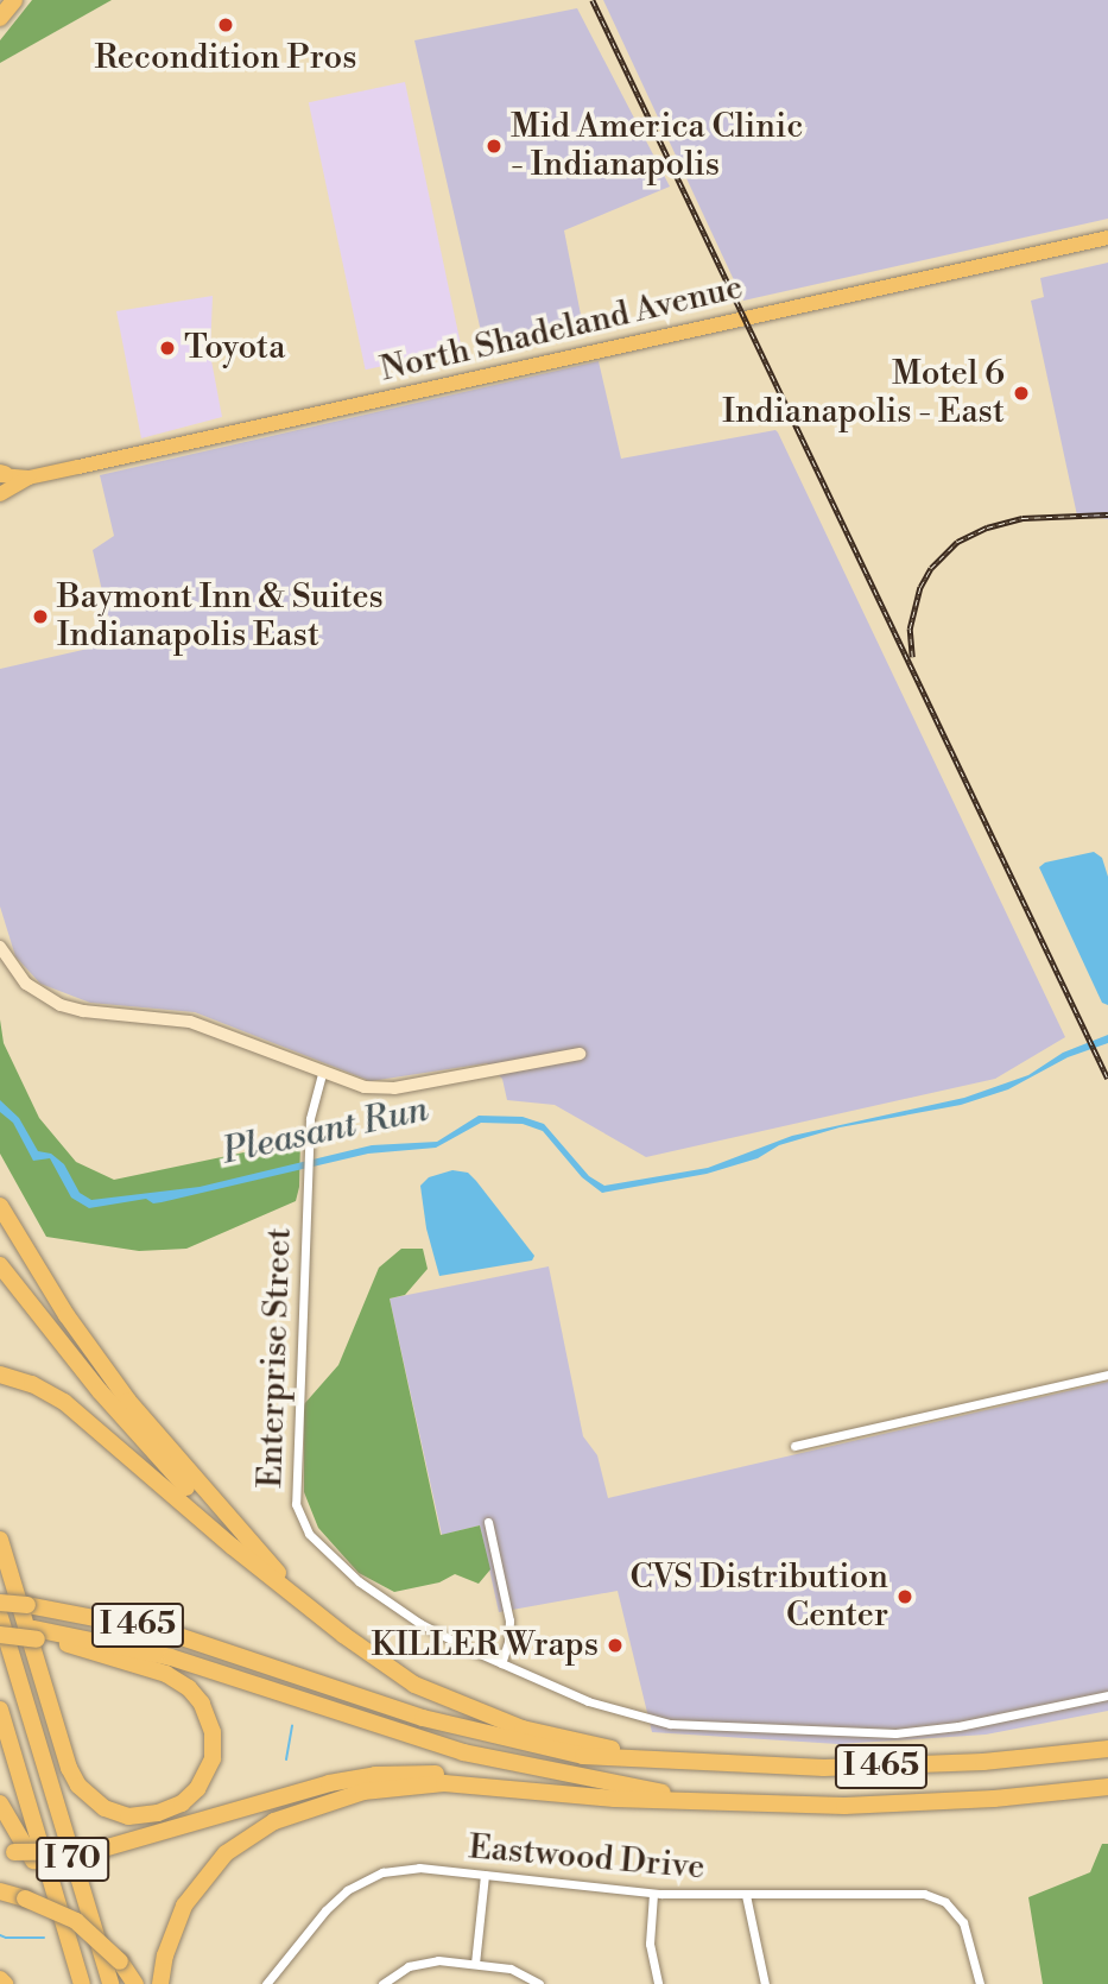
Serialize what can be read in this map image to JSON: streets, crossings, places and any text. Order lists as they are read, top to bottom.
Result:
{
  "streets": {
    "highway": ["I 465", "I 70"],
    "main road": ["North Shadeland Avenue"],
    "street": ["Enterprise Street", "Eastwood Drive"]
  },
  "water": ["Pleasant Run"],
  "places": [
    "Recondition Pros",
    "Mid America Clinic - Indianapolis",
    "Toyota",
    "Motel 6 Indianapolis - East",
    "Baymont Inn & Suites Indianapolis East",
    "CVS Distribution Center",
    "KILLER Wraps"
  ]
}
